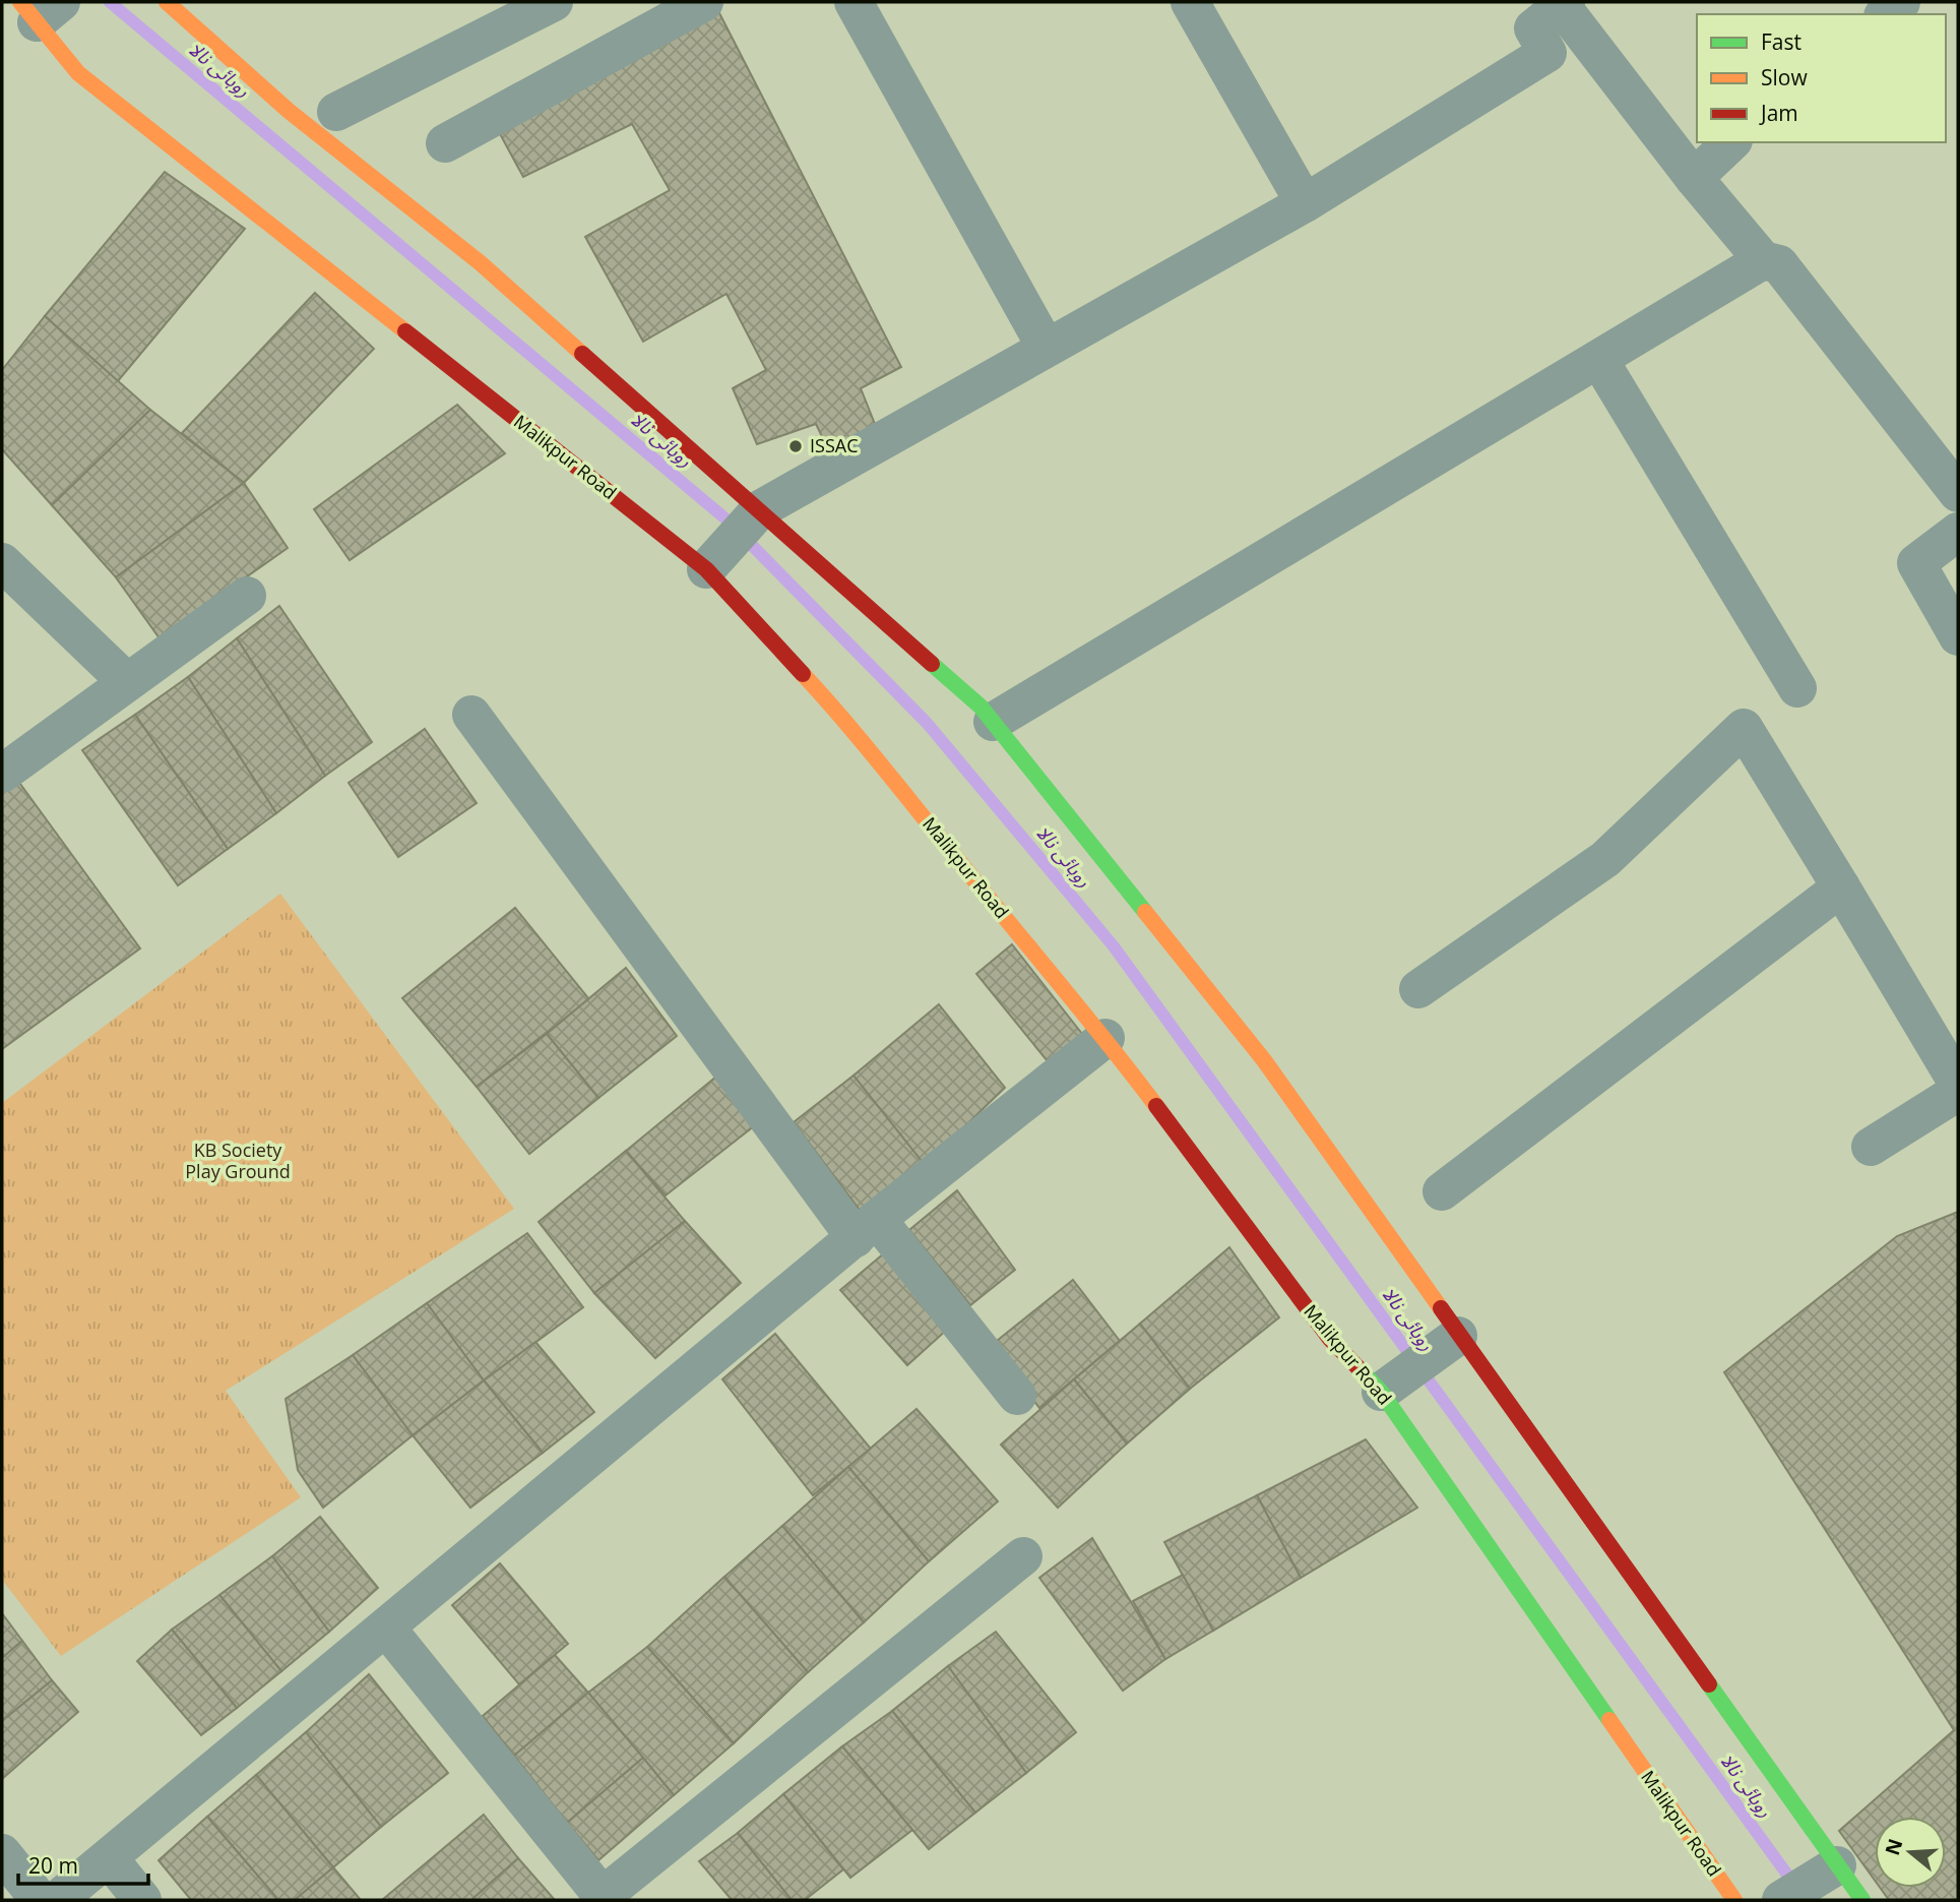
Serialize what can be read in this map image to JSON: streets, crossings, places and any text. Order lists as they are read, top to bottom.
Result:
{
  "streets": {
    "street": ["Malikpur Road"]
  },
  "water": ["روہائی نالا"],
  "parks": ["KB Society Play Ground"],
  "places": ["ISSAC"],
  "legend": ["Fast", "Slow", "Jam"],
  "scale_bar": "20 m",
  "north": "left"
}
